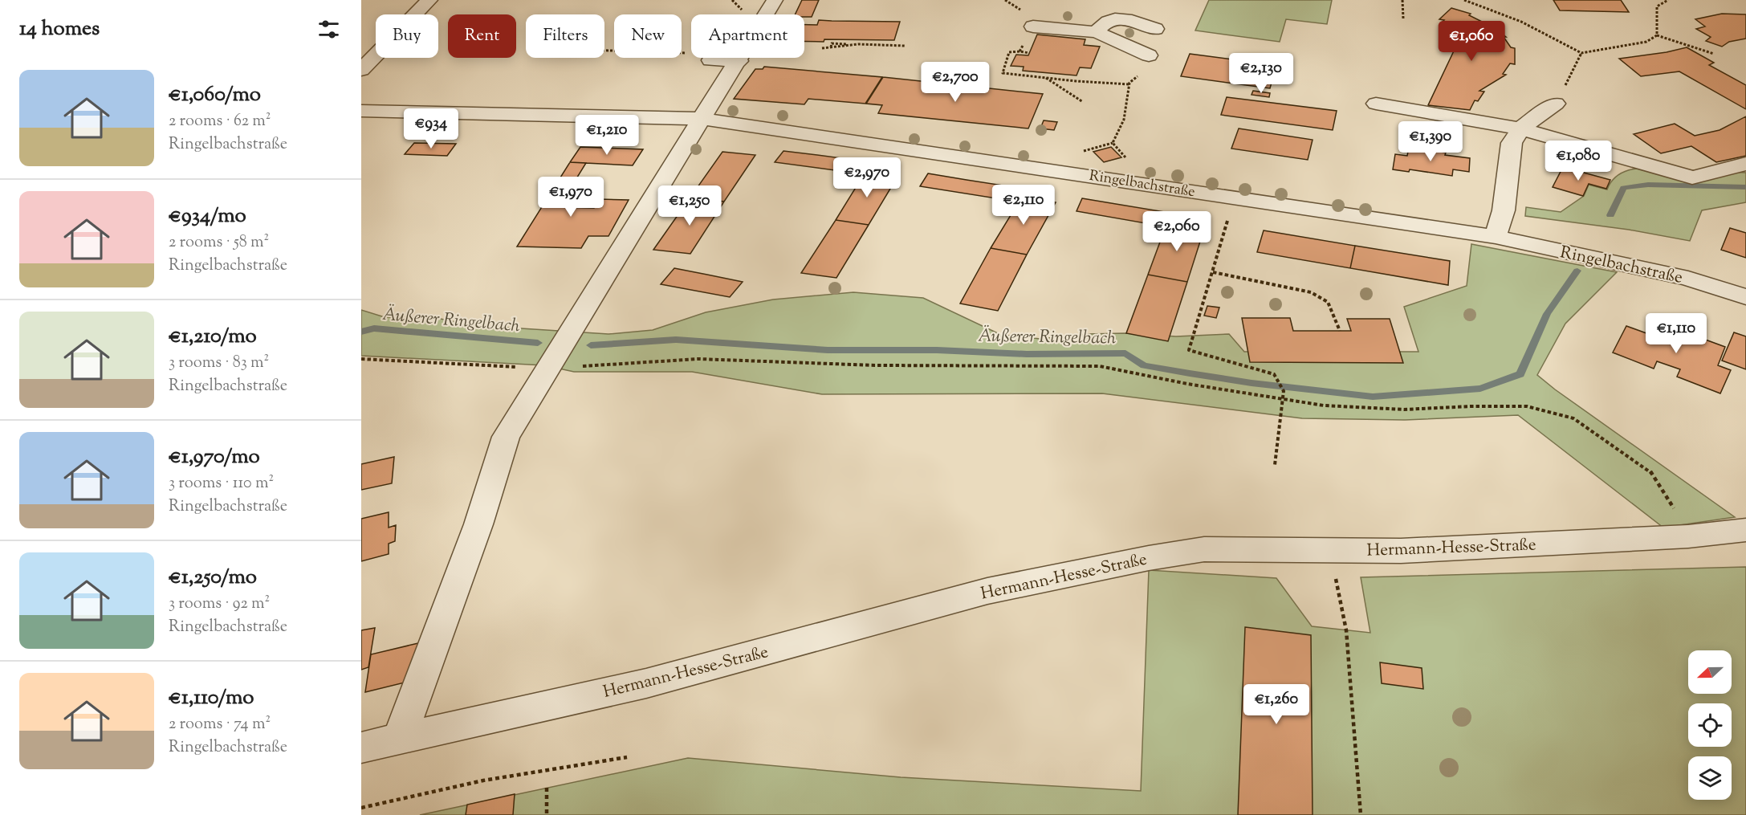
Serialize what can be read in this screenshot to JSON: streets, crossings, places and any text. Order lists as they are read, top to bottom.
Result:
{
  "streets": {
    "street": ["Ringelbachstraße", "Hermann-Hesse-Straße"]
  },
  "water": ["Äußerer Ringelbach"],
  "north": "left",
  "page": {
    "heading": "14 homes",
    "chip": [
      "Buy",
      "Rent",
      "Filters",
      "New",
      "Apartment"
    ],
    "price": [
      "€1,060",
      "€2,130",
      "€2,700",
      "€934",
      "€1,210",
      "€1,390",
      "€1,080",
      "€2,970",
      "€1,970",
      "€2,110",
      "€1,250",
      "€2,060",
      "€1,110",
      "€1,260"
    ],
    "list": [
      {
        "name": "€1,060/mo",
        "note": "2 rooms · 62 m² · Ringelbachstraße"
      },
      {
        "name": "€934/mo",
        "note": "2 rooms · 58 m² · Ringelbachstraße"
      },
      {
        "name": "€1,210/mo",
        "note": "3 rooms · 83 m² · Ringelbachstraße"
      },
      {
        "name": "€1,970/mo",
        "note": "3 rooms · 110 m² · Ringelbachstraße"
      },
      {
        "name": "€1,250/mo",
        "note": "3 rooms · 92 m² · Ringelbachstraße"
      },
      {
        "name": "€1,110/mo",
        "note": "2 rooms · 74 m² · Ringelbachstraße"
      }
    ]
  }
}
